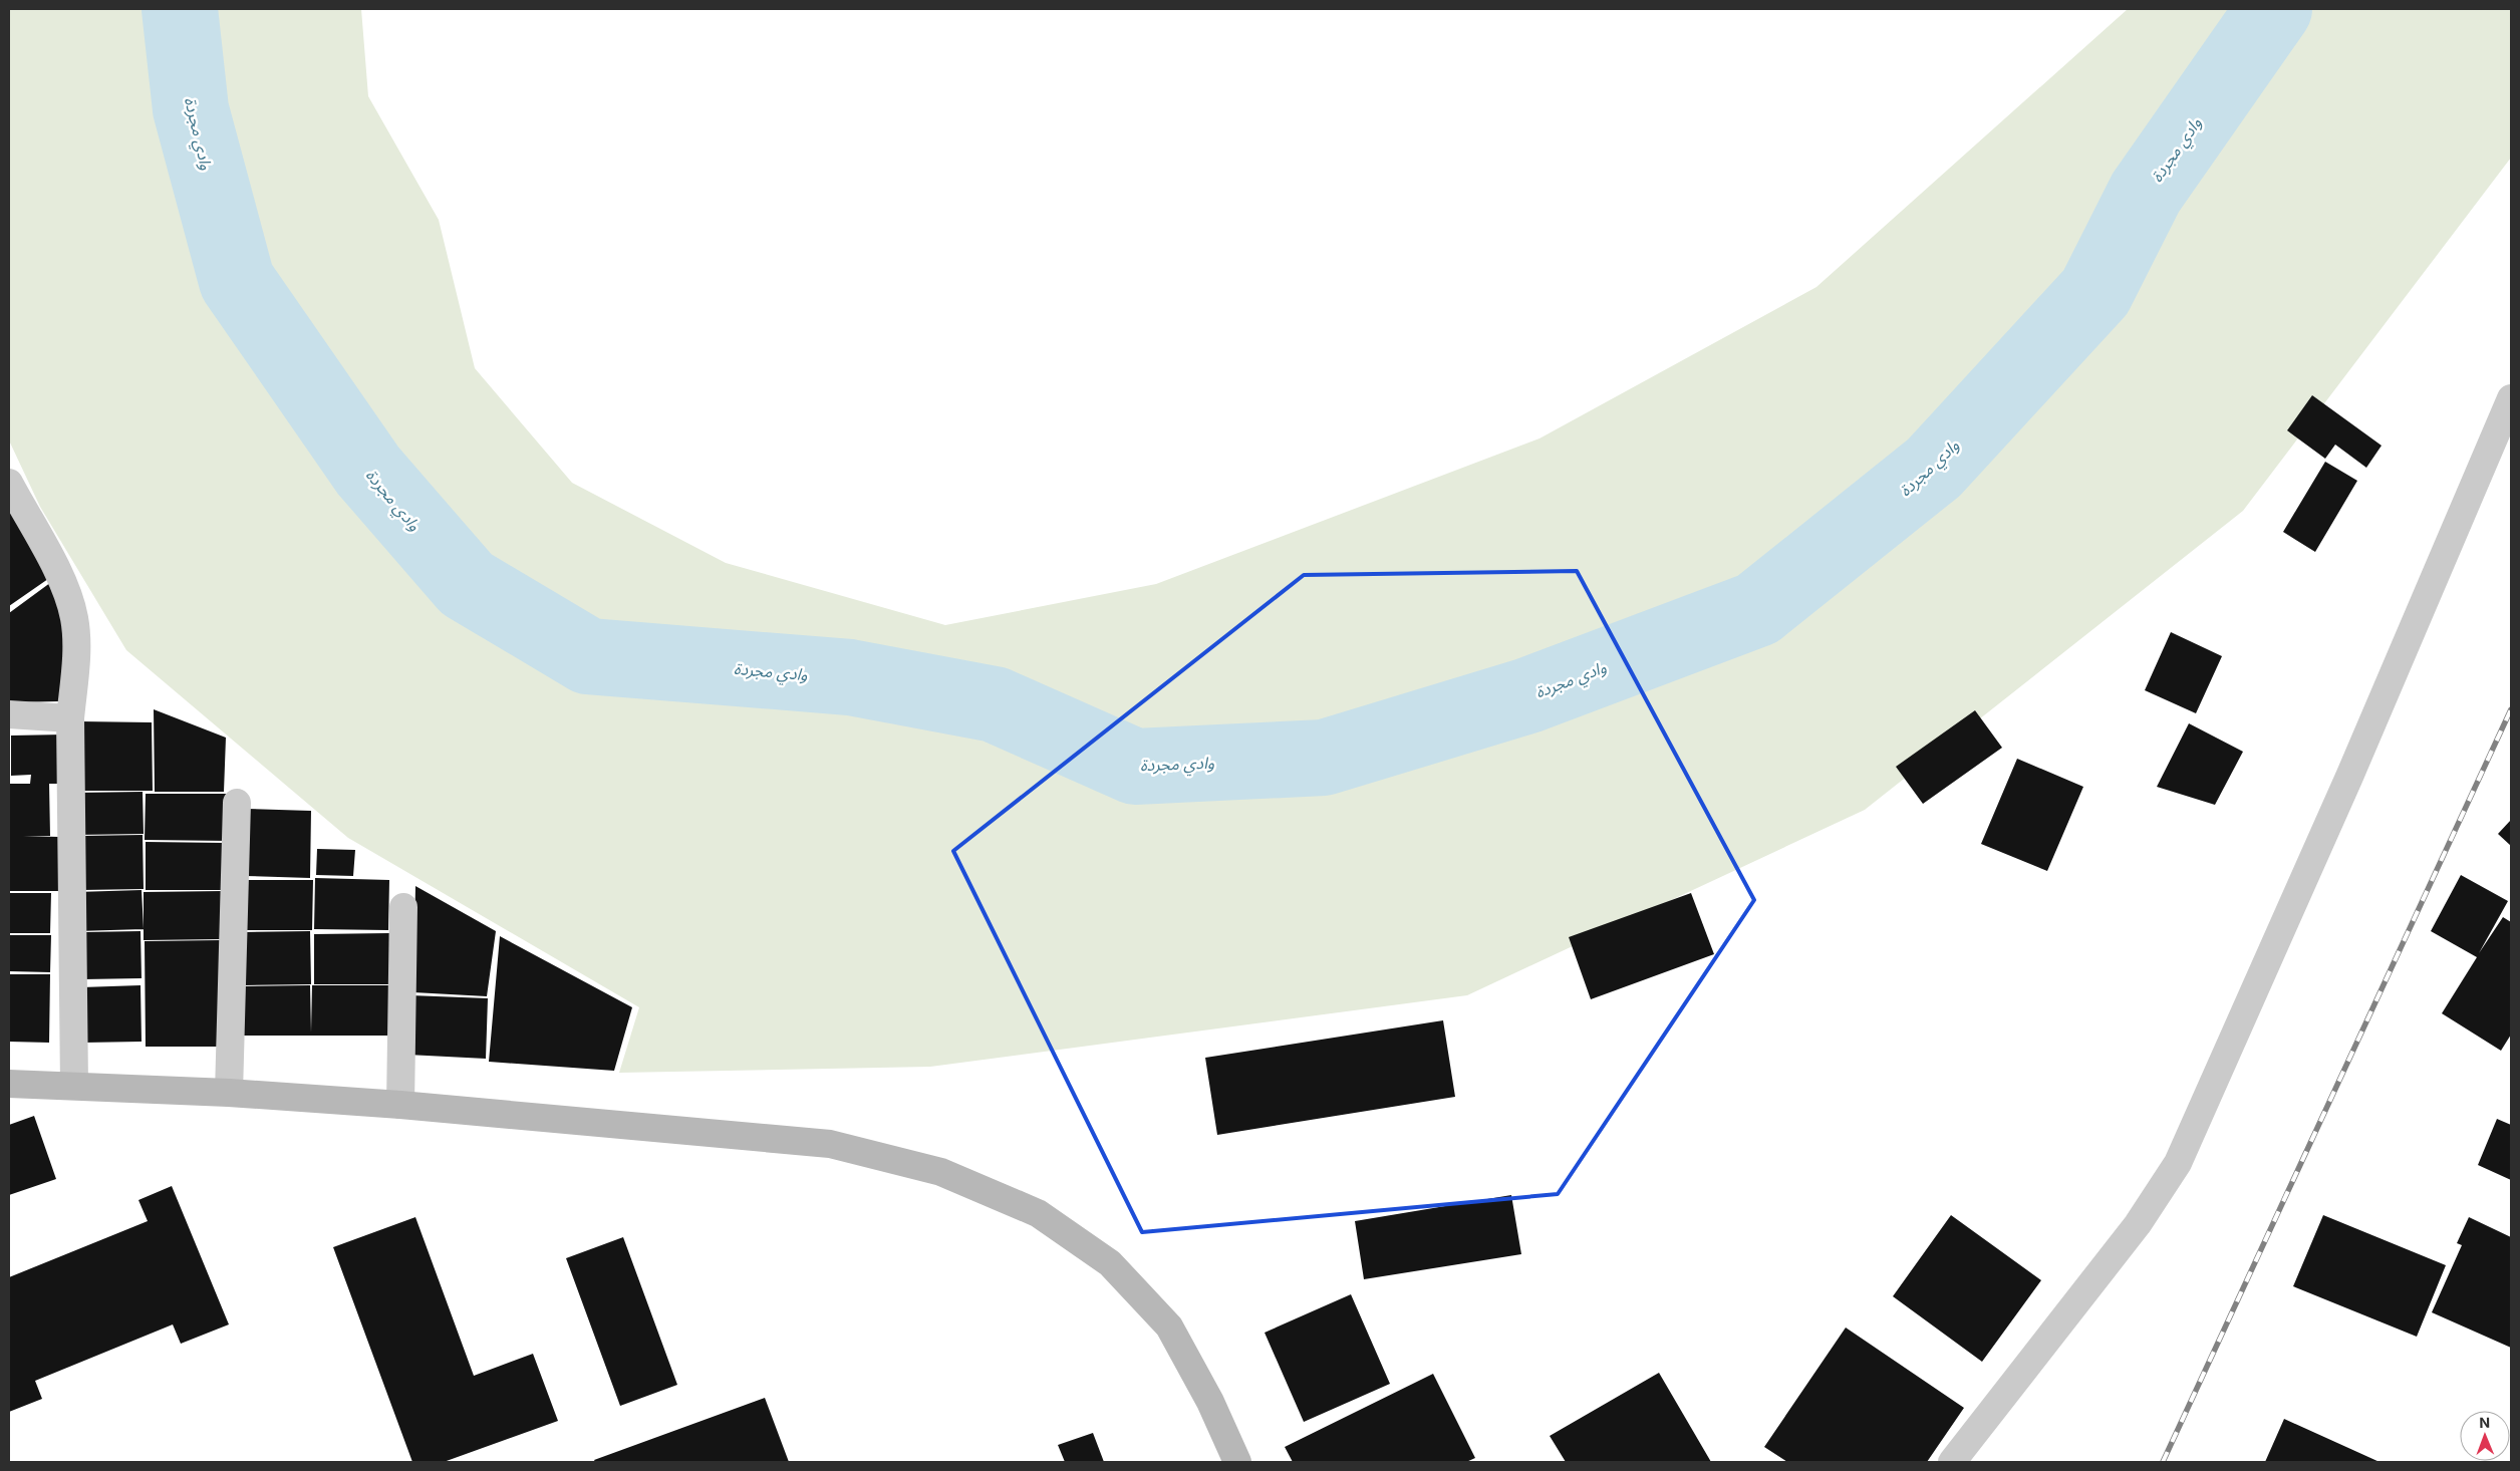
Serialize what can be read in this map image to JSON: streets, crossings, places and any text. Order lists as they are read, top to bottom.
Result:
{
  "water": ["وادي مجردة"],
  "north": "top"
}
